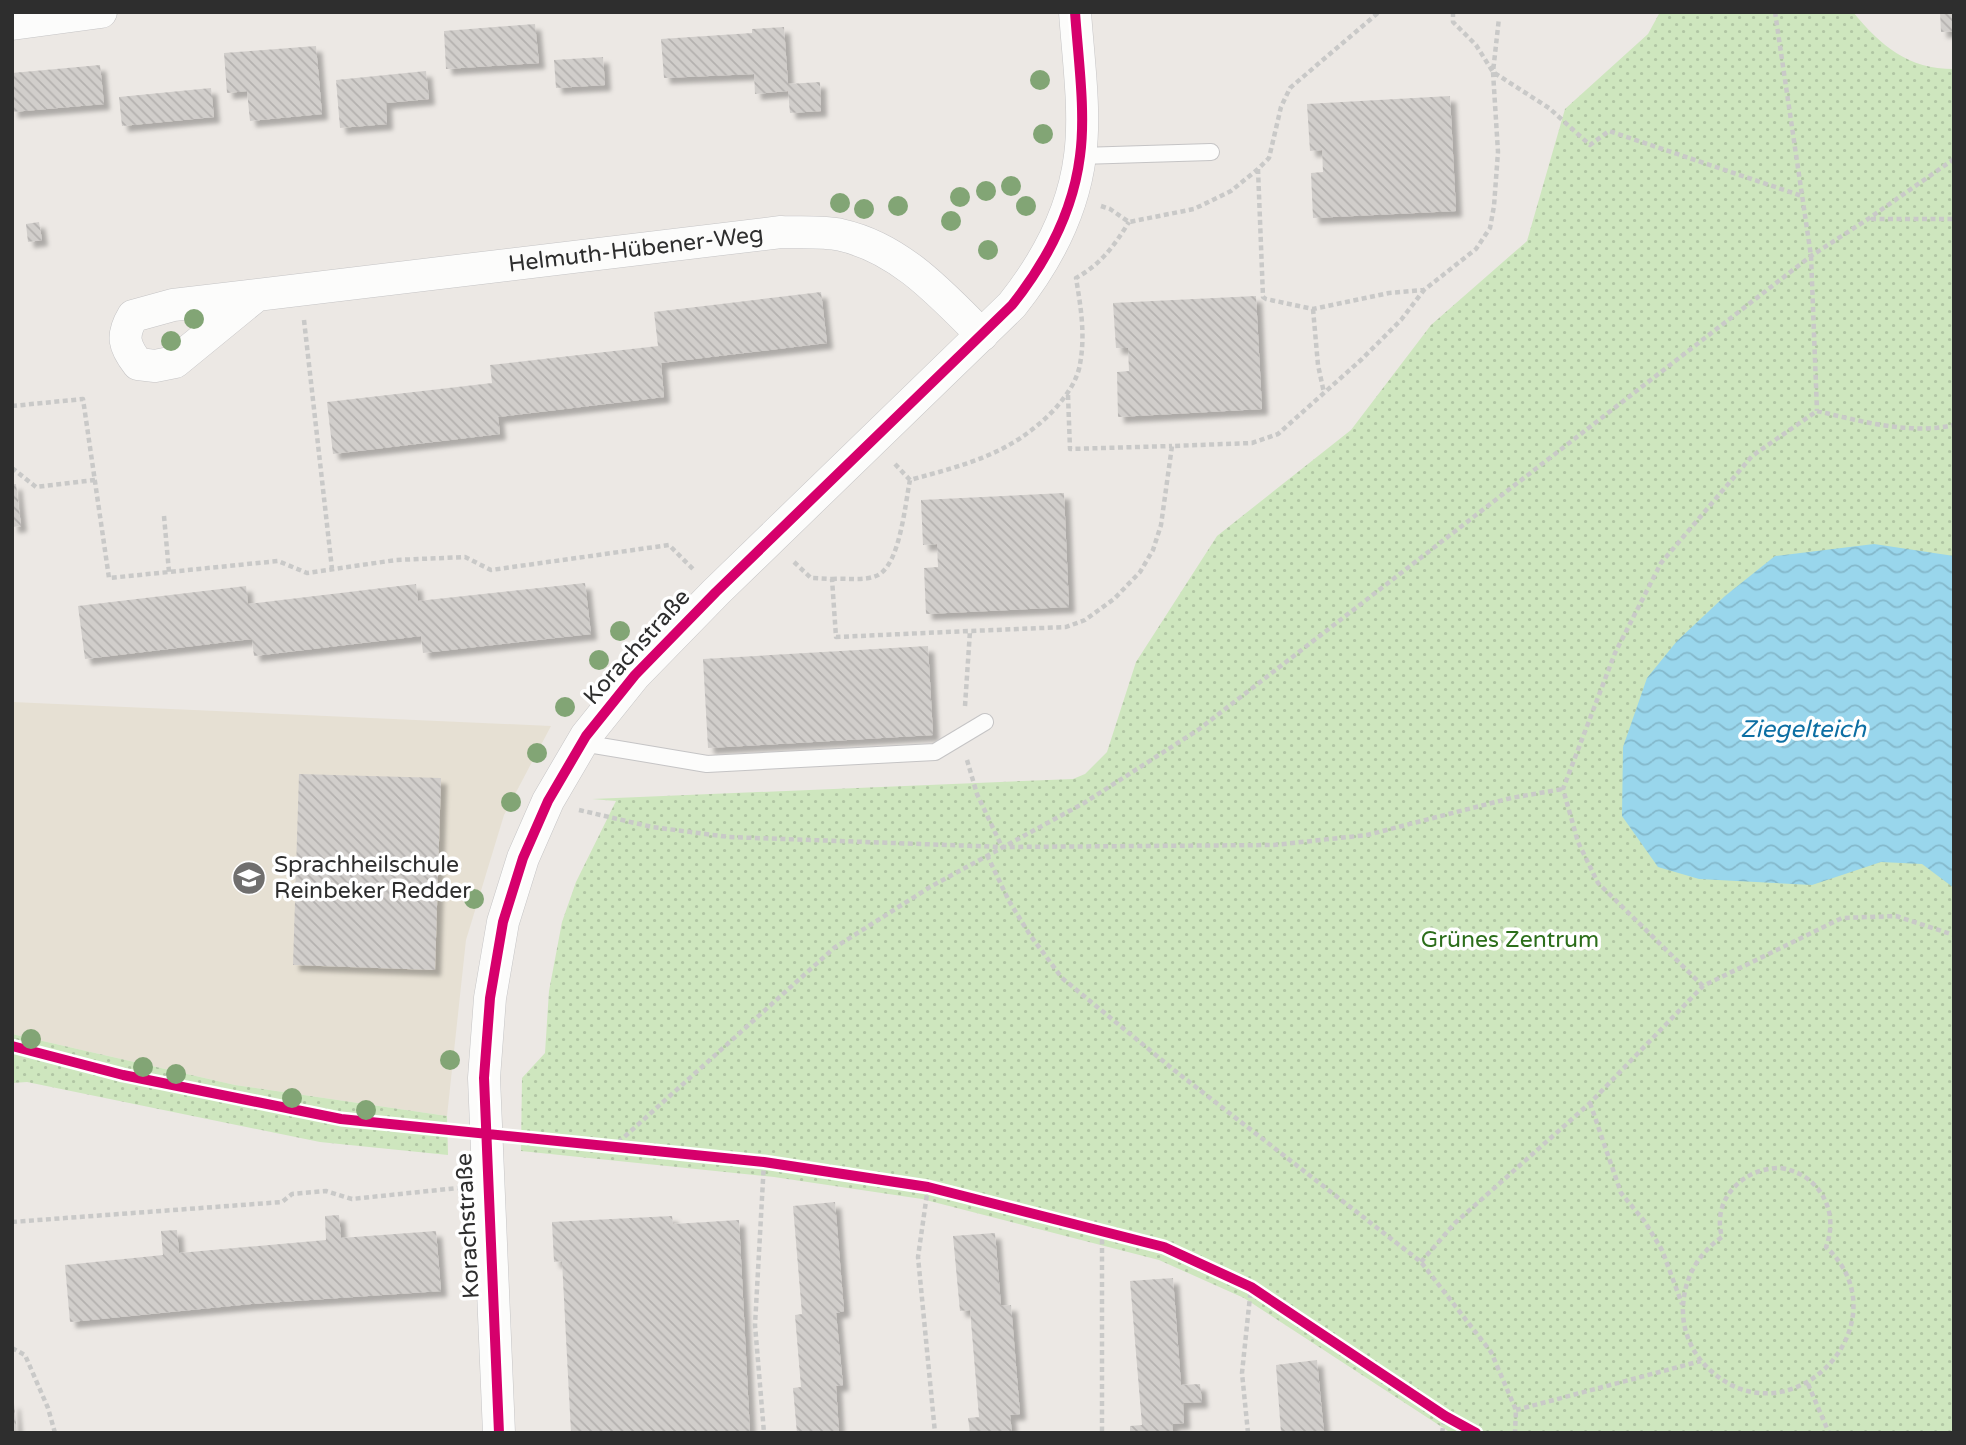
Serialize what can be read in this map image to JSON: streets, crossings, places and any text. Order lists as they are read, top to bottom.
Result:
{
  "streets": {
    "street": ["Helmuth-Hübener-Weg", "Korachstraße"]
  },
  "crossings": [
    ["Helmuth-Hübener-Weg", "Korachstraße"]
  ],
  "water": ["Ziegelteich"],
  "parks": ["Grünes Zentrum"],
  "places": {
    "school or university": ["Sprachheilschule Reinbeker Redder"]
  }
}
